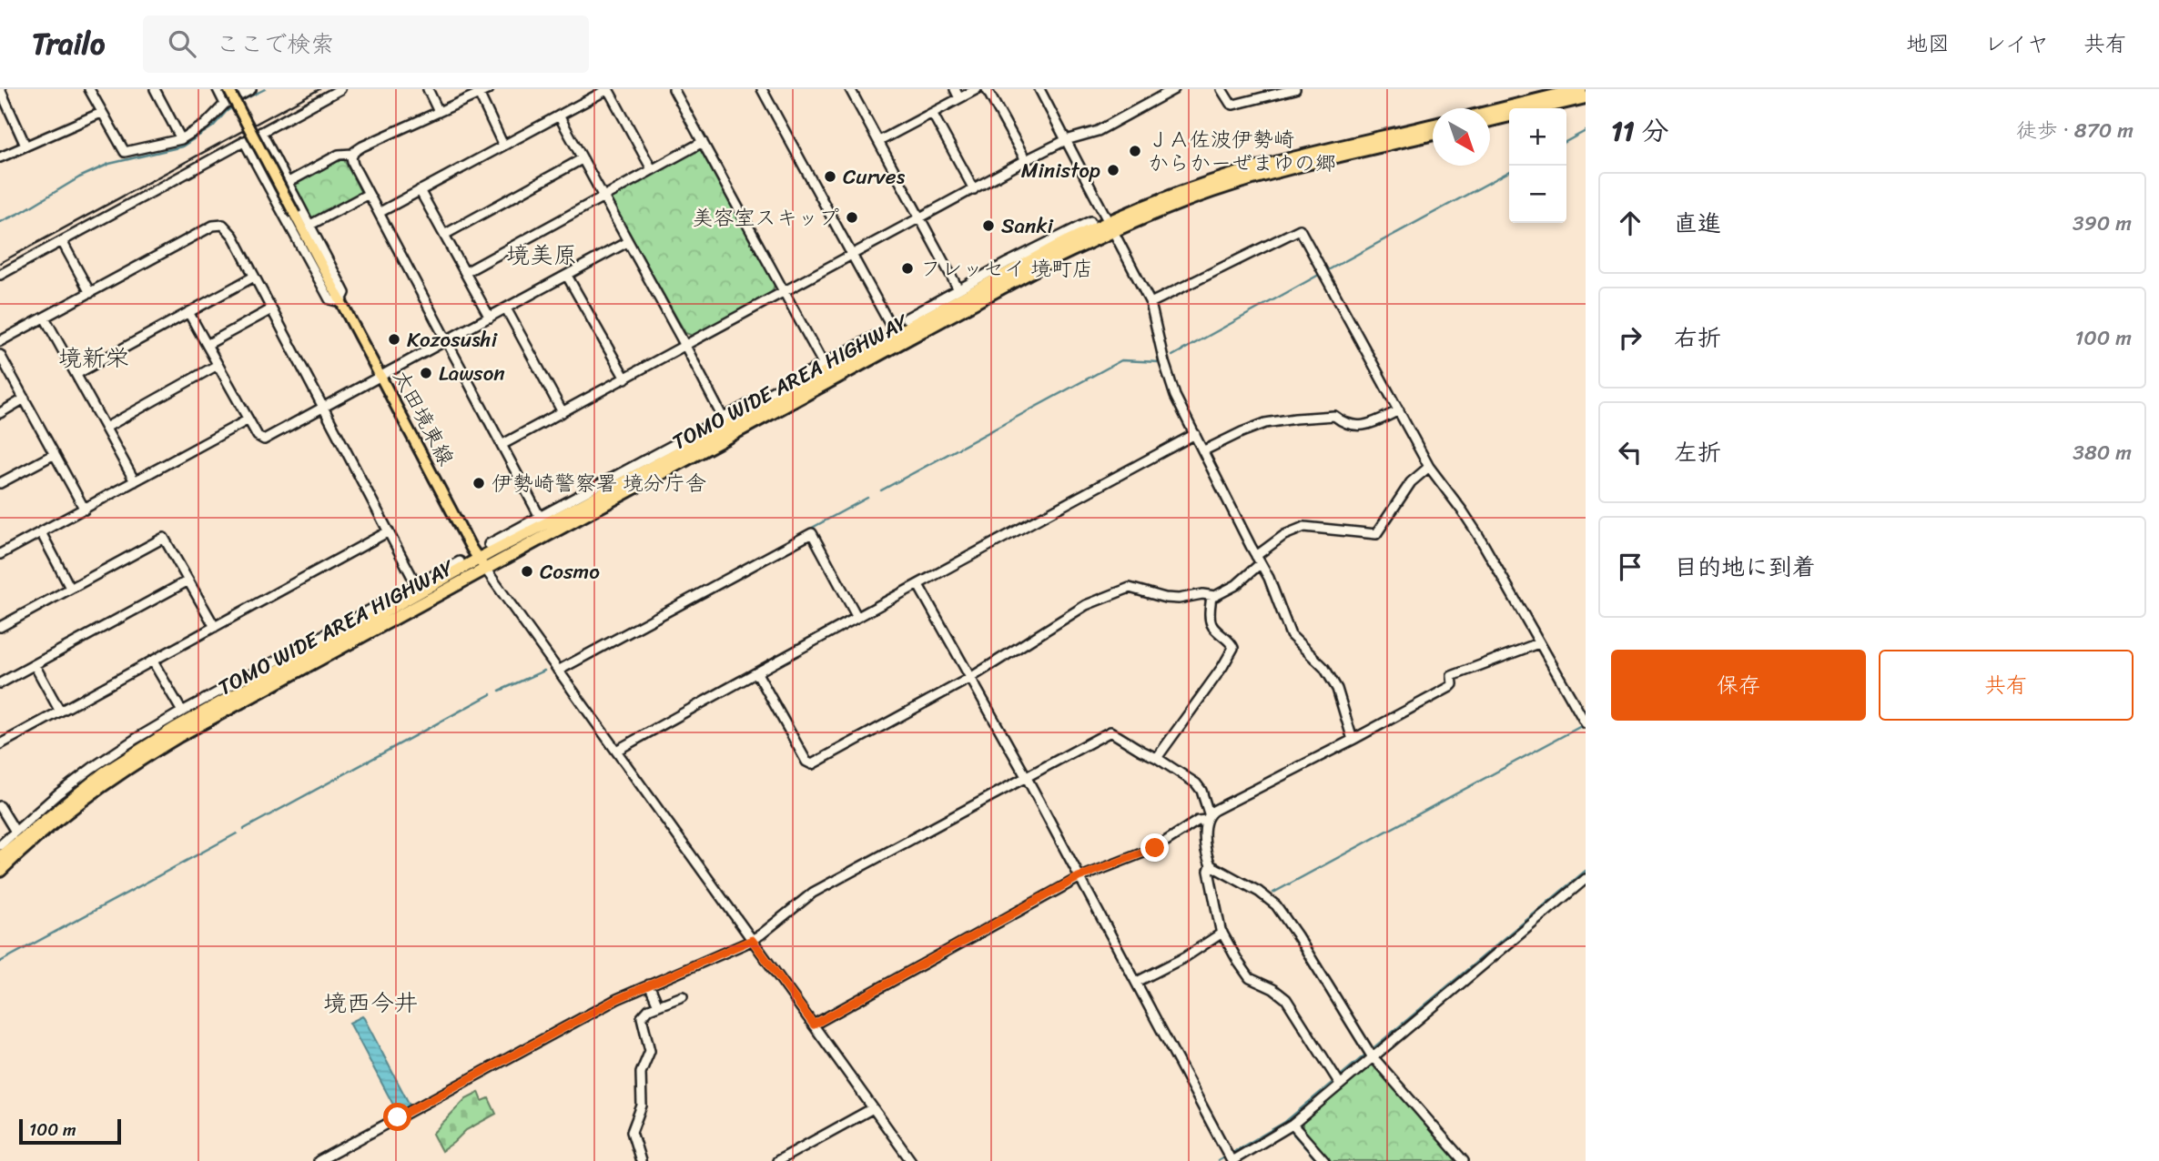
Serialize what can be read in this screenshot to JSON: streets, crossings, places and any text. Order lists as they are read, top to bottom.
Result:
{
  "streets": {
    "highway": ["TOMO WIDE AREA HIGHWAY"],
    "main road": ["太田境東線"]
  },
  "crossings": [
    ["TOMO WIDE AREA HIGHWAY", "太田境東線"]
  ],
  "districts": ["境美原", "境新栄", "境西今井"],
  "places": [
    "ＪＡ佐波伊勢崎 からかーぜまゆの郷",
    "Ministop",
    "Curves",
    "美容室スキップ",
    "Sanki",
    "フレッセイ 境町店",
    "Kozosushi",
    "Lawson",
    "伊勢崎警察署 境分庁舎",
    "Cosmo"
  ],
  "scale_bar": "100 m",
  "north": "bottom right",
  "page": {
    "header": "Trailo",
    "search": "ここで検索",
    "nav": ["地図", "レイヤ", "共有"],
    "heading": ["11 分", "徒歩 · 870 m"],
    "map_buttons": ["+", "−"],
    "list": [
      ["直進", "390 m"],
      ["右折", "100 m"],
      ["左折", "380 m"],
      "目的地に到着"
    ],
    "buttons": ["保存", "共有"],
    "scale": "100 m"
  }
}
